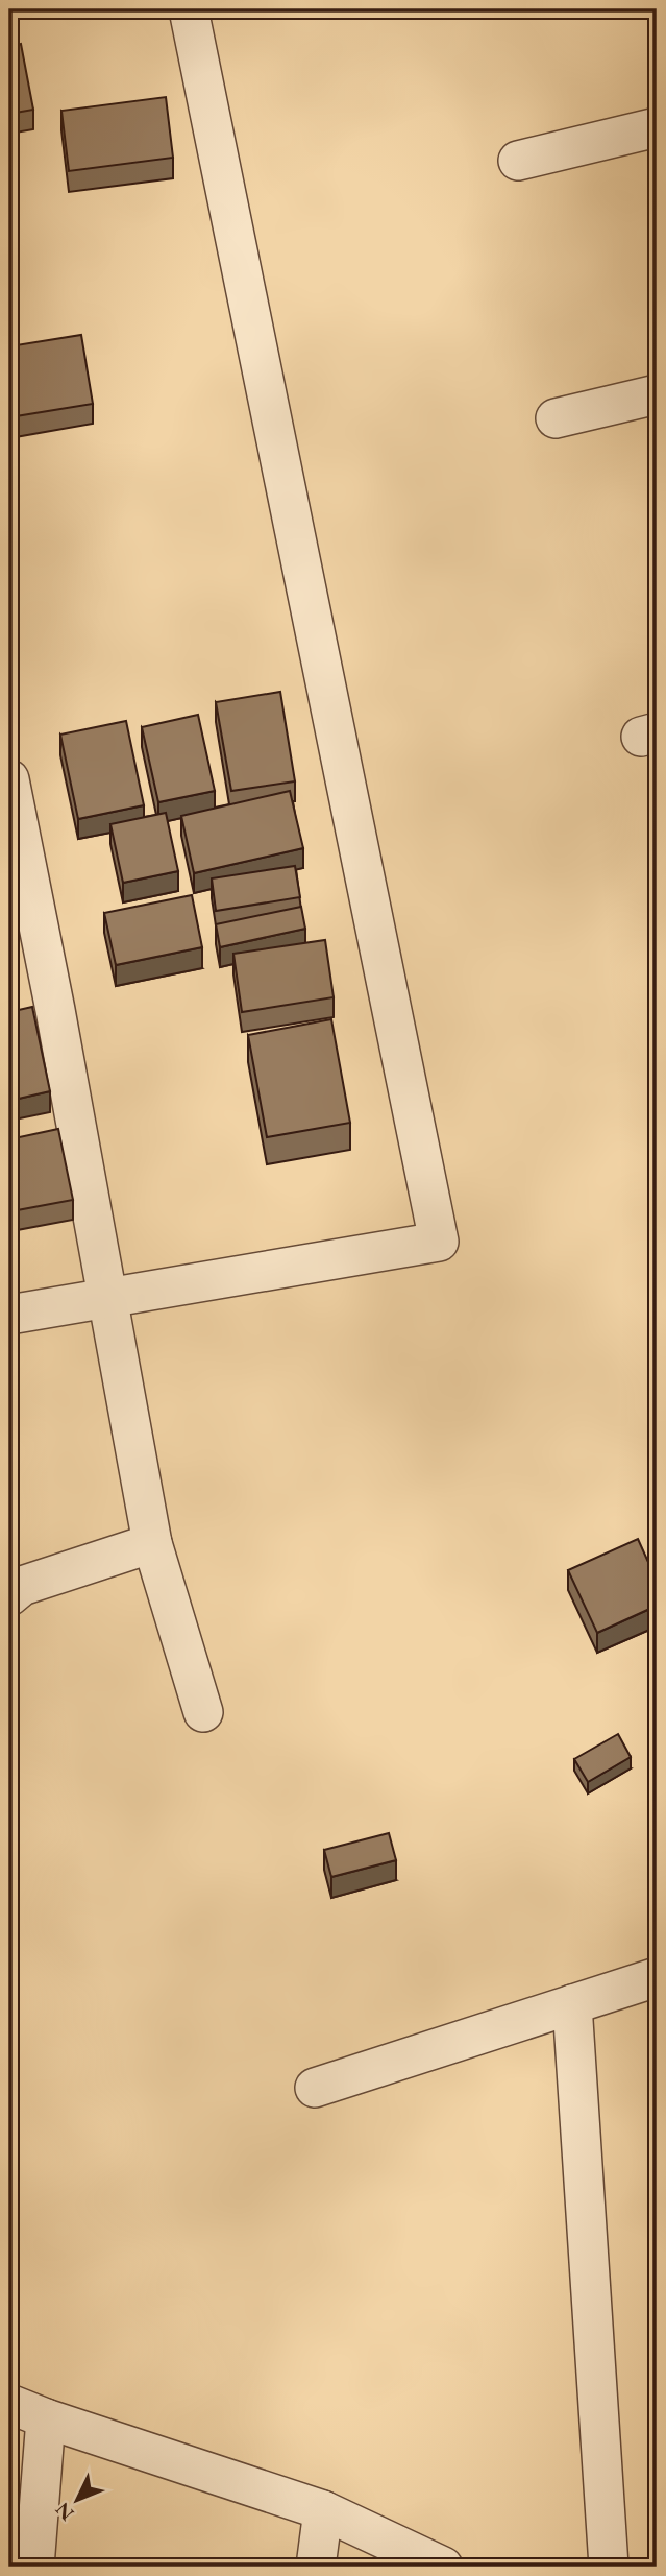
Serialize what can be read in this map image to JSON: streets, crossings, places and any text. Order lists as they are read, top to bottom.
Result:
{
  "north": "bottom left"
}
